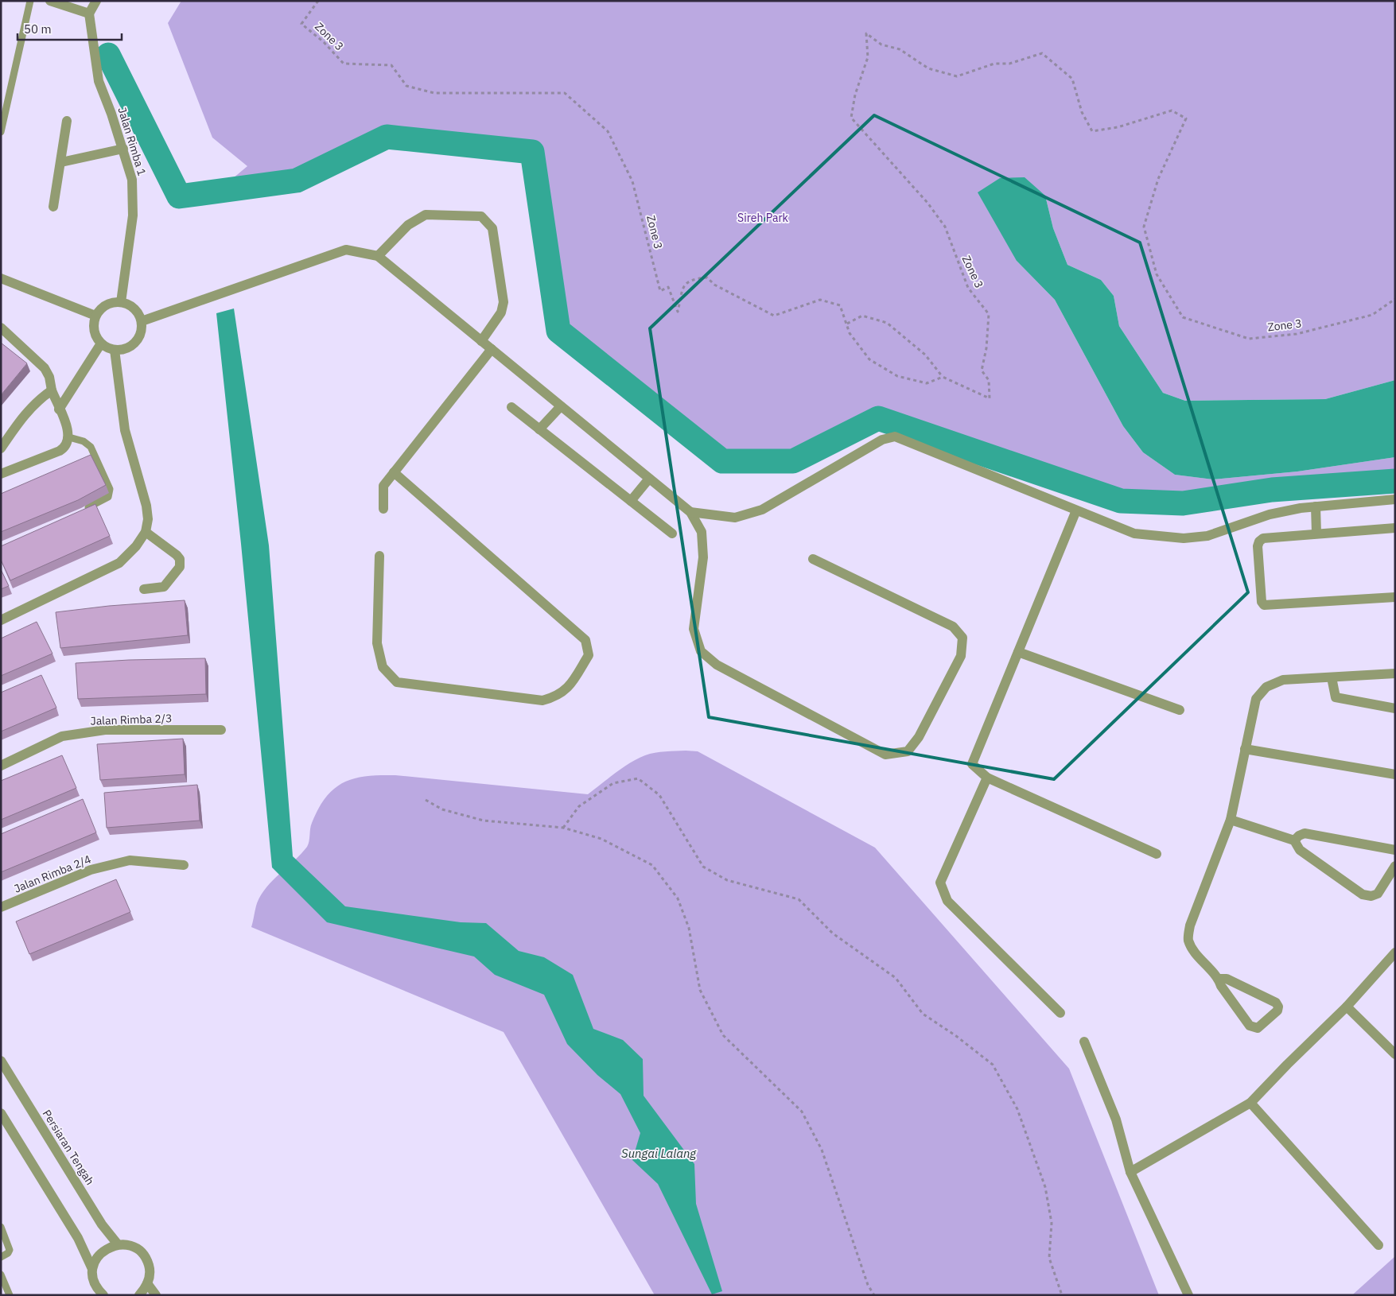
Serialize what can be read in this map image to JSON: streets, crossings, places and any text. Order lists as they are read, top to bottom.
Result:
{
  "streets": {
    "street": [
      "Jalan Rimba 1",
      "Jalan Rimba 2/3",
      "Jalan Rimba 2/4",
      "Persiaran Tengah"
    ],
    "path": ["Zone 3"]
  },
  "water": ["Sungai Lalang"],
  "parks": ["Sireh Park"],
  "scale_bar": "50 m"
}
